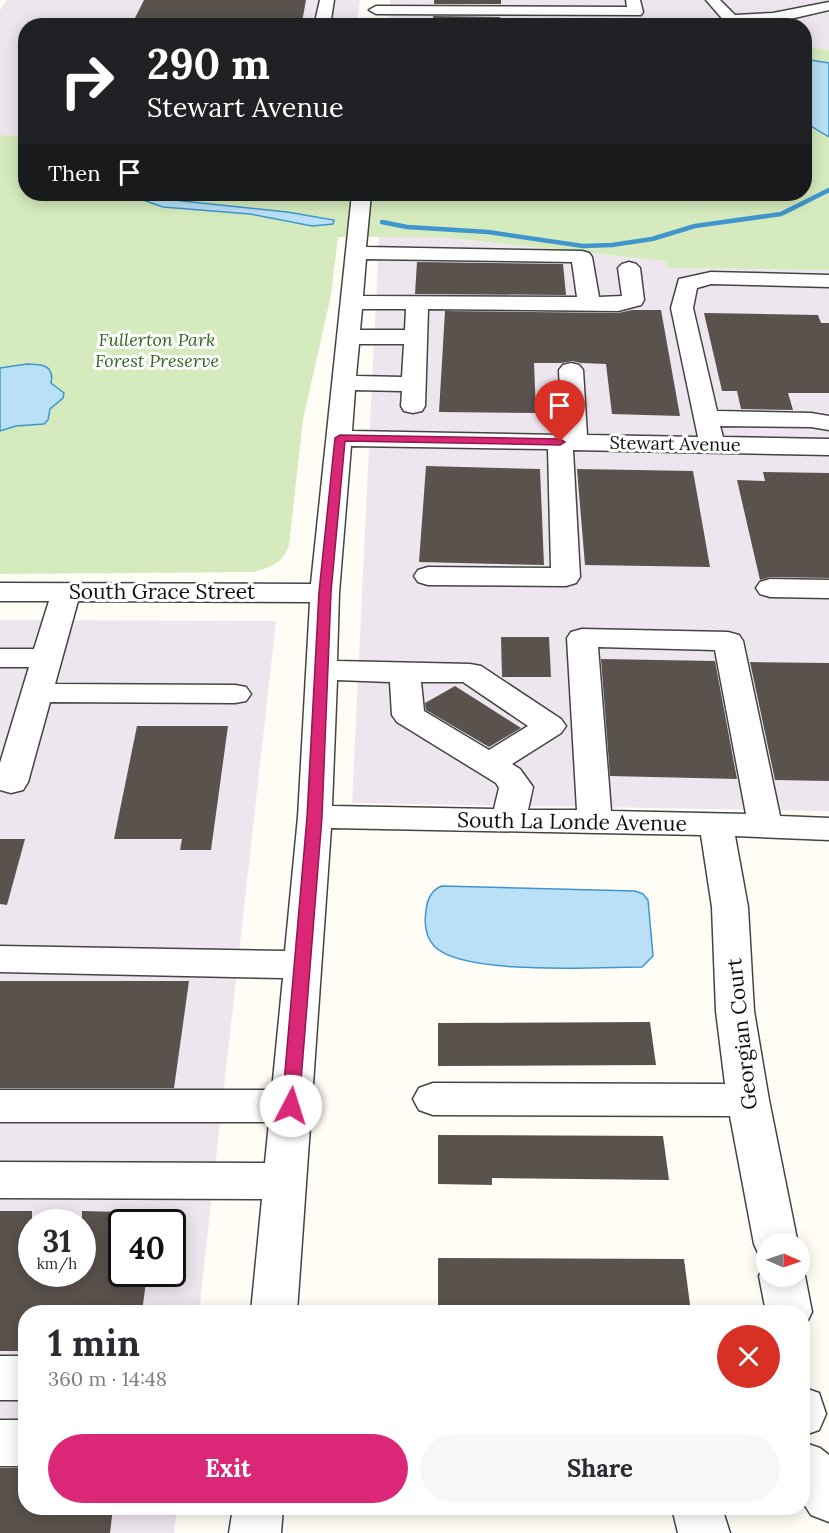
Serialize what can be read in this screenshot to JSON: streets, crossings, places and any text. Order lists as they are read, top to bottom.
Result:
{
  "streets": {
    "street": [
      "Stewart Avenue",
      "South Grace Street",
      "South La Londe Avenue",
      "Georgian Court"
    ]
  },
  "crossings": [
    ["South La Londe Avenue", "Georgian Court"]
  ],
  "parks": ["Fullerton Park Forest Preserve"],
  "north": "right",
  "page": {
    "turn": ["290 m", "Stewart Avenue"],
    "then": "Then",
    "speed": "31 km/h",
    "limit": "40",
    "heading": ["1 min", "360 m · 14:48"],
    "buttons": ["Exit", "Share"]
  }
}
